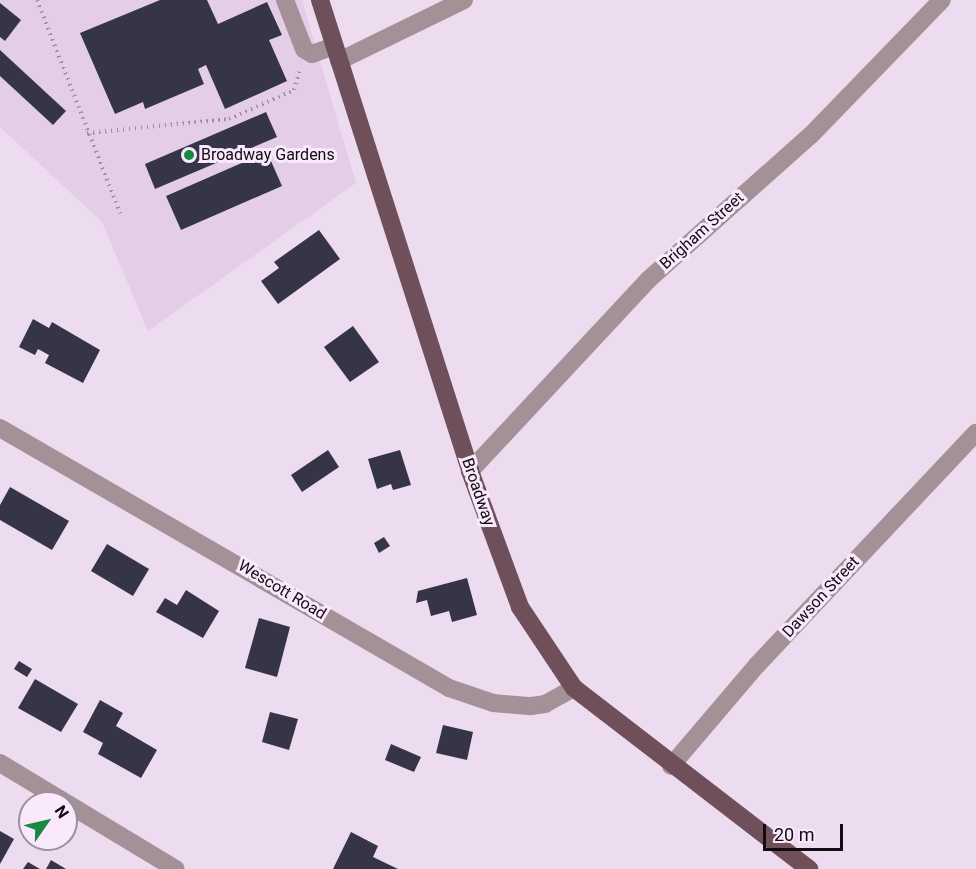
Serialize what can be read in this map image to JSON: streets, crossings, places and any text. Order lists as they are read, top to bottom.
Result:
{
  "streets": {
    "main road": ["Broadway"],
    "street": ["Brigham Street", "Wescott Road", "Dawson Street"]
  },
  "crossings": [
    ["Brigham Street", "Broadway"],
    ["Broadway", "Wescott Road"],
    ["Broadway", "Dawson Street"]
  ],
  "places": ["Broadway Gardens"],
  "scale_bar": "20 m",
  "north": "top right"
}
